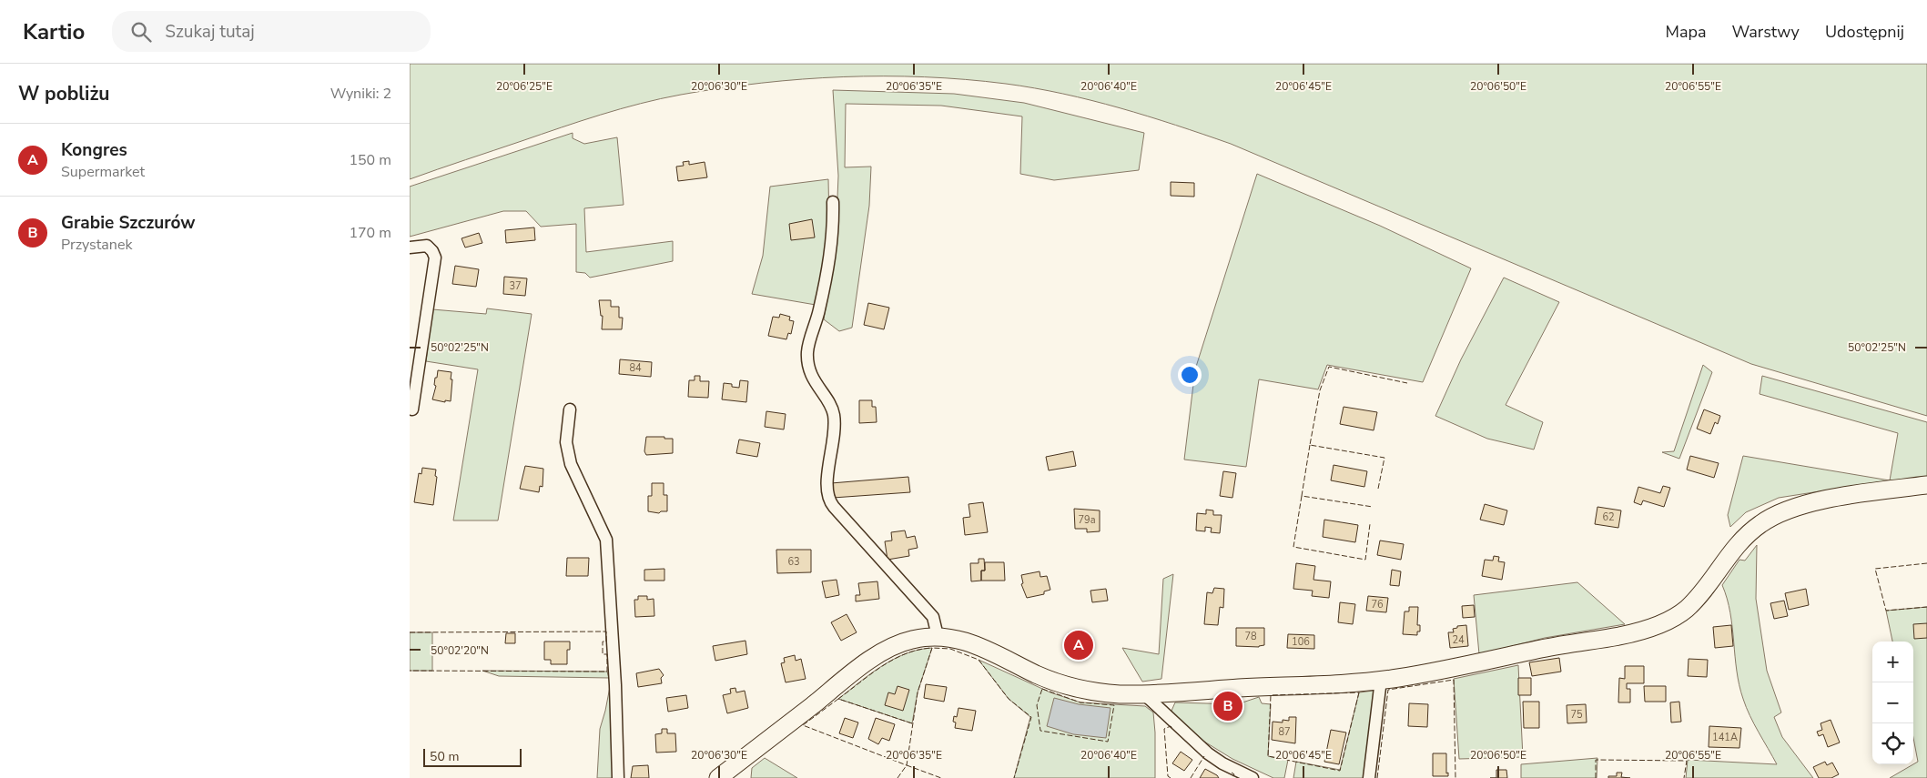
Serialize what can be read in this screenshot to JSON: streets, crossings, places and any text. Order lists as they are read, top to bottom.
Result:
{
  "house_numbers": [
    "37",
    "84",
    "62",
    "79a",
    "63",
    "76",
    "78",
    "24",
    "106",
    "75",
    "87",
    "141A"
  ],
  "scale_bar": "50 m",
  "page": {
    "header": "Kartio",
    "search": "Szukaj tutaj",
    "nav": ["Mapa", "Warstwy", "Udostępnij"],
    "heading": ["W pobliżu", "Wyniki: 2"],
    "list": [
      {
        "mark": "A",
        "name": "Kongres",
        "note": "Supermarket",
        "value": "150 m"
      },
      {
        "mark": "B",
        "name": "Grabie Szczurów",
        "note": "Przystanek",
        "value": "170 m"
      }
    ],
    "pins": ["A", "B"],
    "map_buttons": ["+", "−"],
    "scale": "50 m"
  },
  "coordinates": [
    "20°06'25\"E",
    "20°06'30\"E",
    "20°06'35\"E",
    "20°06'40\"E",
    "20°06'45\"E",
    "20°06'50\"E",
    "20°06'55\"E",
    "50°02'25\"N",
    "50°02'20\"N"
  ]
}
